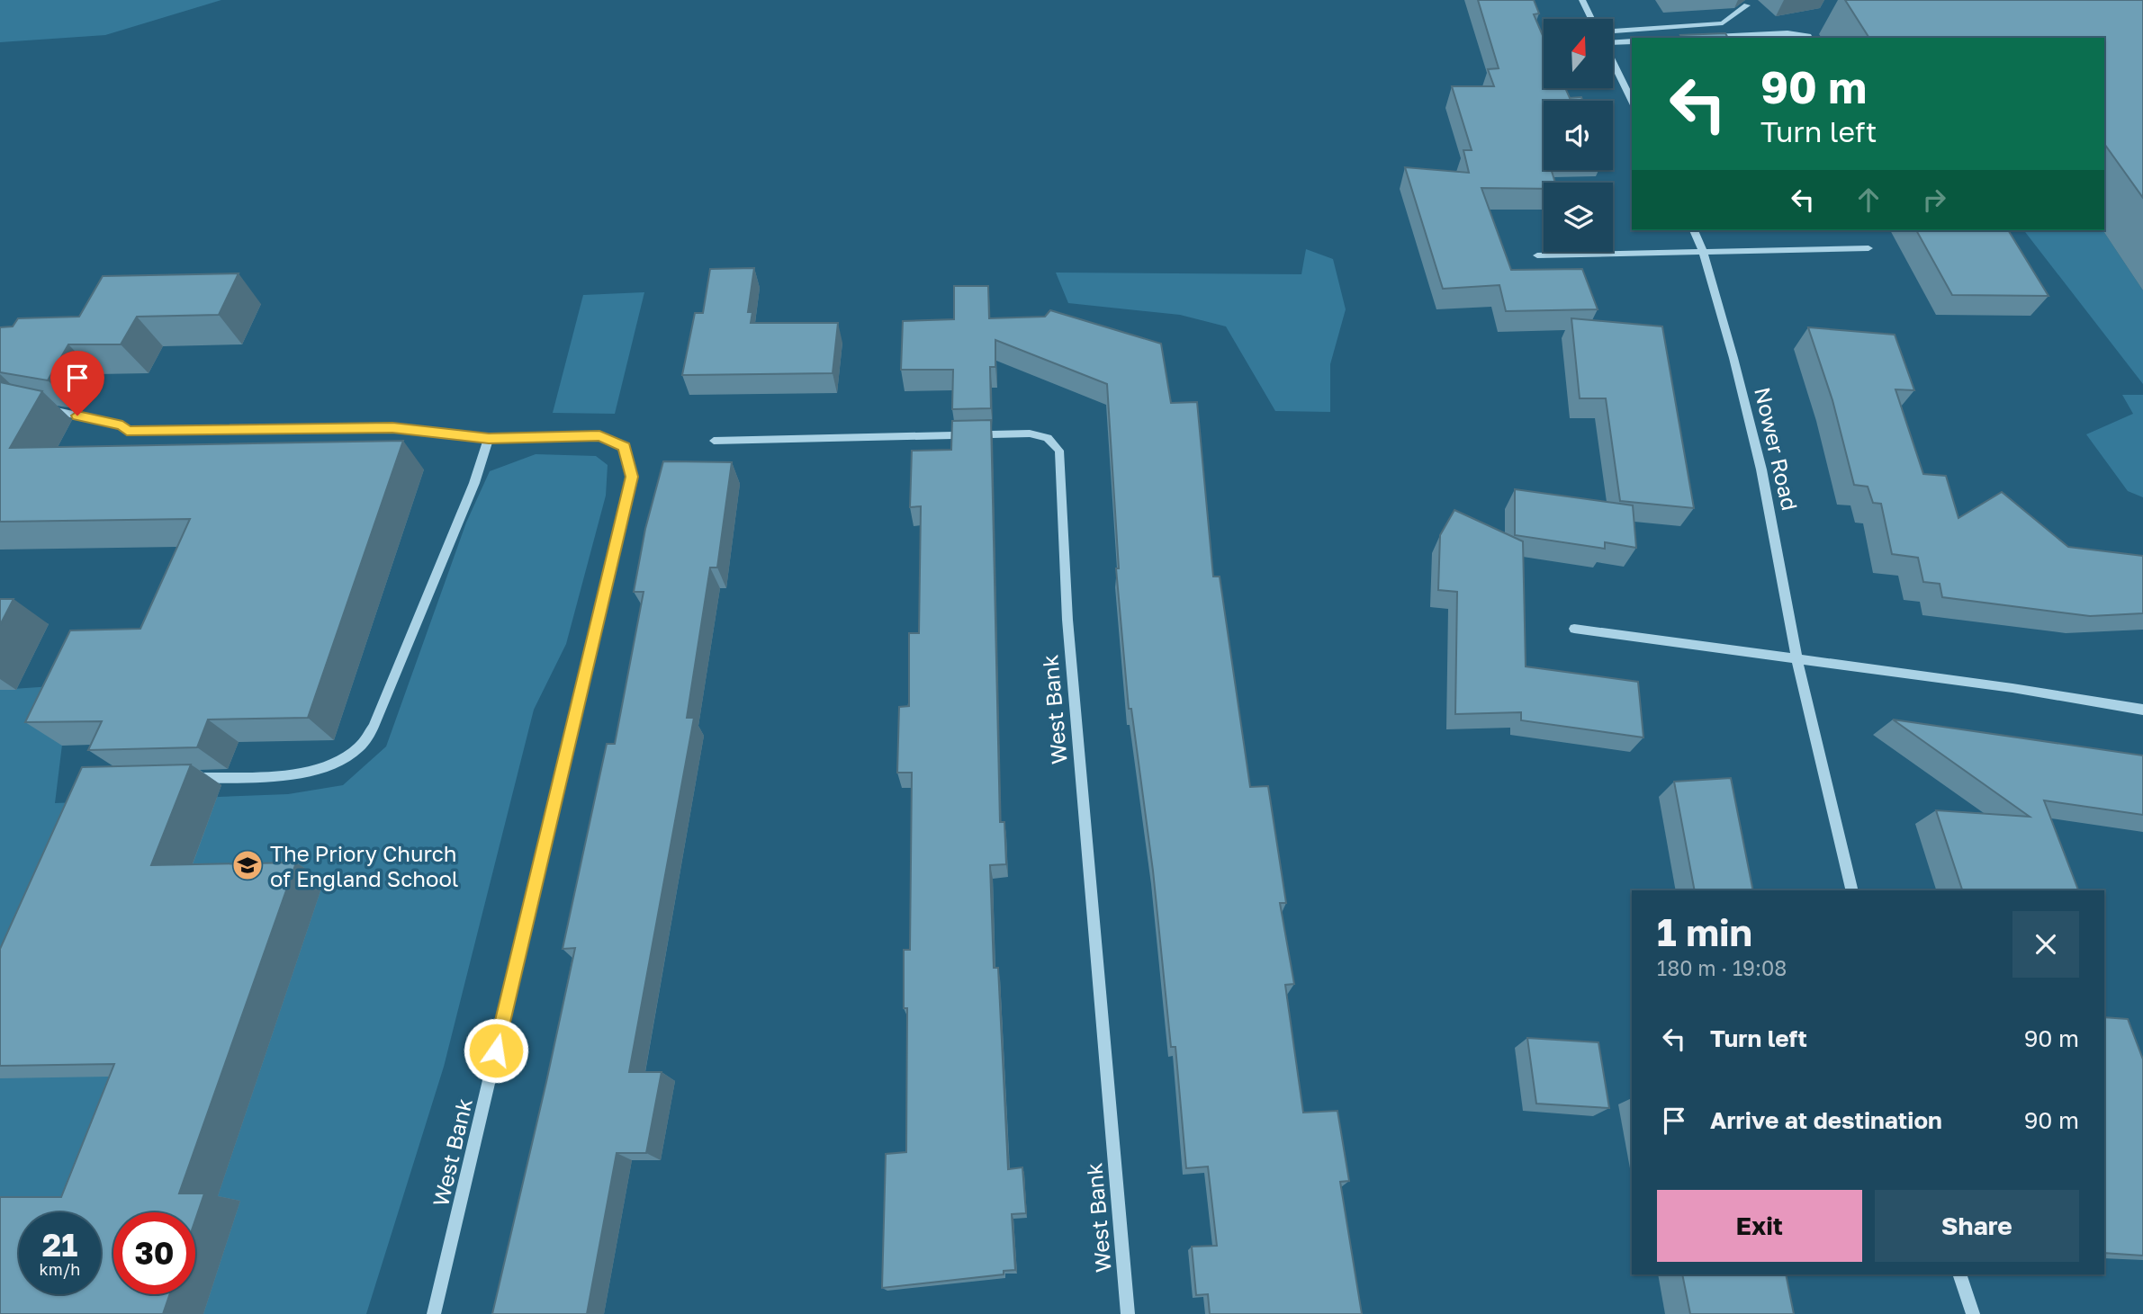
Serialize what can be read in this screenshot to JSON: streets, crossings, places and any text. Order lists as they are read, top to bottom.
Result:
{
  "streets": {
    "street": ["Nower Road", "West Bank"]
  },
  "places": {
    "school or university": ["The Priory Church of England School"]
  },
  "north": "top",
  "page": {
    "turn": ["90 m", "Turn left"],
    "heading": ["1 min", "180 m · 19:08"],
    "list": [
      {
        "name": "Turn left",
        "value": "90 m"
      },
      {
        "name": "Arrive at destination",
        "value": "90 m"
      }
    ],
    "buttons": ["Exit", "Share"],
    "speed": "21 km/h",
    "limit": "30"
  }
}
